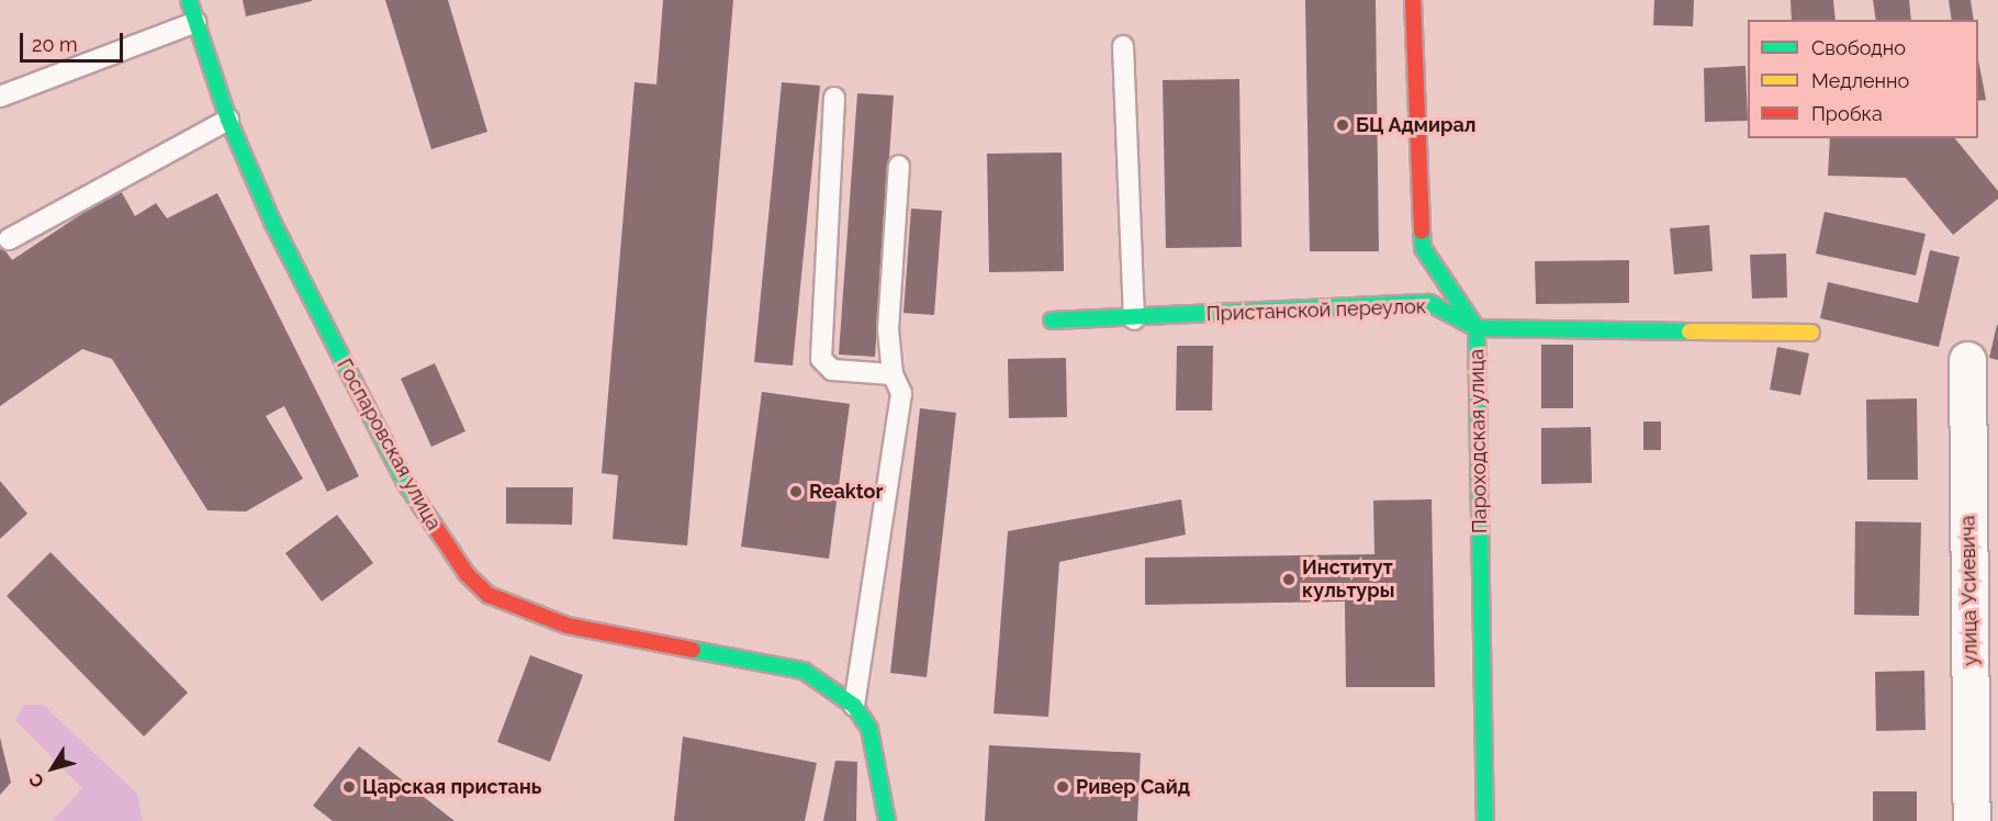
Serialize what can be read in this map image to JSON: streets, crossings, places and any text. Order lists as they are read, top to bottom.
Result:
{
  "streets": {
    "street": [
      "Пристанской переулок",
      "Пароходская улица",
      "Госпаровская улица",
      "улица Усиевича"
    ]
  },
  "crossings": [
    ["Пристанской переулок", "Пароходская улица"]
  ],
  "places": [
    "БЦ Адмирал",
    "Reaktor",
    "Институт культуры",
    "Царская пристань",
    "Ривер Сайд"
  ],
  "legend": ["Свободно", "Медленно", "Пробка"],
  "scale_bar": "20 m",
  "north": "bottom left"
}
